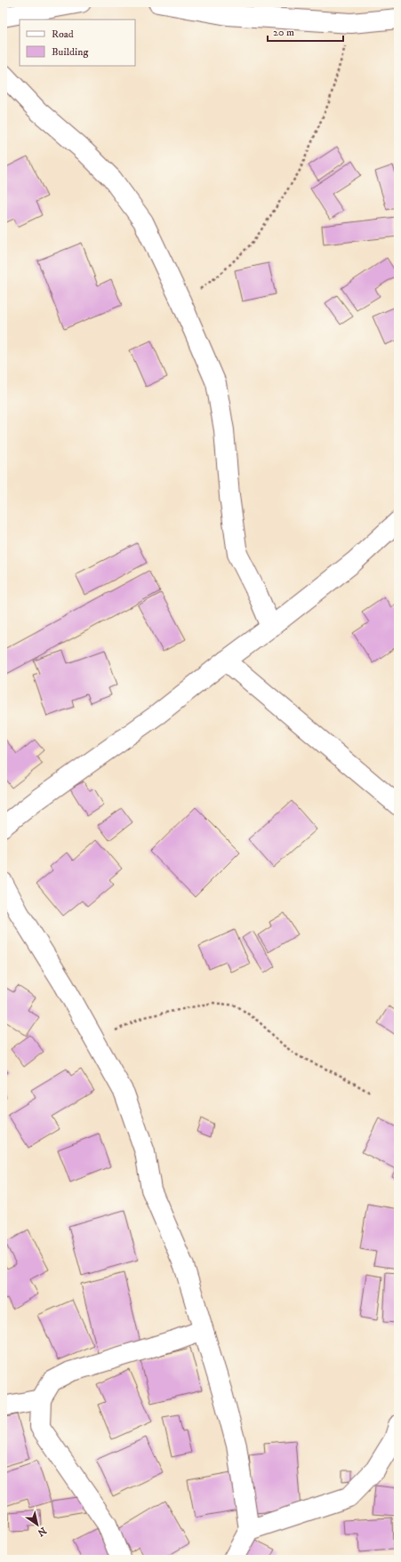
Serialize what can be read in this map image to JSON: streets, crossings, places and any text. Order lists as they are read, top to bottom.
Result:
{
  "legend": ["Road", "Building"],
  "scale_bar": "20 m",
  "north": "bottom right"
}
